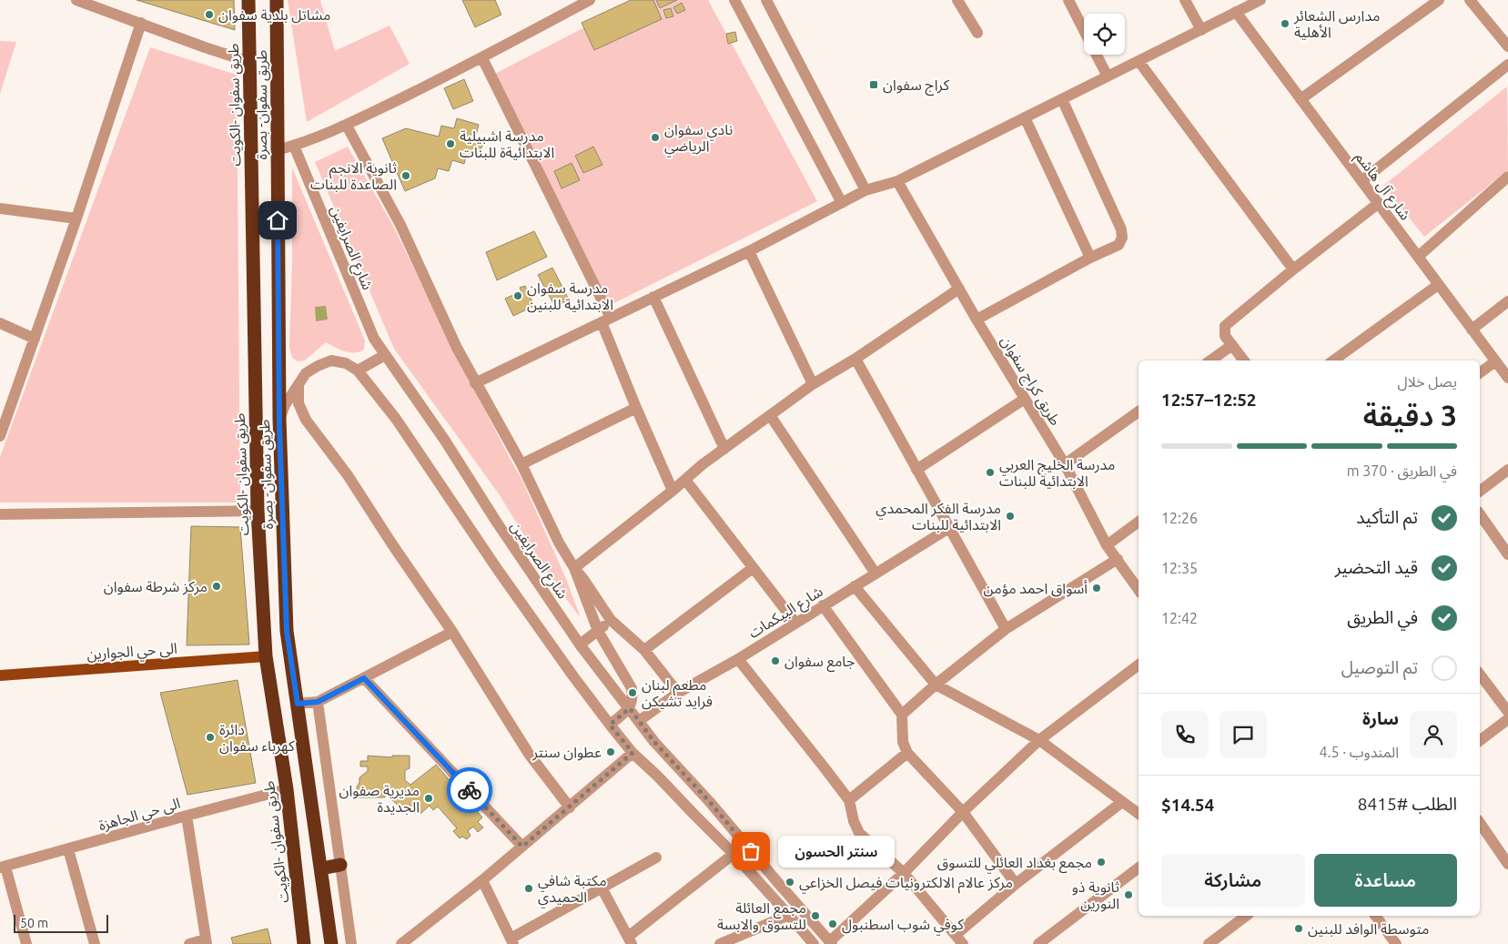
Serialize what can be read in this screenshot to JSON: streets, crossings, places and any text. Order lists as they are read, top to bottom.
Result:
{
  "streets": {
    "highway": ["طريق سفوان -الكويت", "طريق سفوان- بصرة"],
    "main road": ["الى حي الجوارين"],
    "street": [
      "شارع آل هاشم",
      "شارع الصرايفين",
      "طريق كراج سفوان",
      "شارع البيكمات",
      "الى حي الجاهزة"
    ]
  },
  "crossings": [
    ["طريق سفوان -الكويت", "الى حي الجوارين"],
    ["طريق سفوان -الكويت", "الى حي الجاهزة"],
    ["شارع الصرايفين", "شارع البيكمات"]
  ],
  "places": {
    "other": [
      "مشاتل بلدية سفوان",
      "مدارس الشعائر الأهلية",
      "نادي سفوان الرياضي",
      "مدرسة اشبيلية الابتدائيةة للبنات",
      "ثانوية الانجم الصاعدة للبنات",
      "مدرسة سفوان الابتدائية للبنين",
      "مدرسة الخليج العربي الابتدائية للبنات",
      "مدرسة الفكر المحمدي الابتدائية للبنات",
      "مركز شرطة سفوان",
      "أسواق احمد مؤمن",
      "جامع سفوان",
      "مطعم لبنان فرايد تشيكن",
      "دائرة كهرباء سفوان",
      "عطوان سنتر",
      "مديرية صفوان الجديدة",
      "سنتر الحسون",
      "مجمع بغداد العائلي للتسوق",
      "مركز عالام الالكترونيات فيصل الخزاعي",
      "مكتبة شافي الحميدي",
      "ثانوية ذو النورين",
      "مجمع العائلة للتسوق والابسة",
      "كوفي شوب اسطنبول",
      "متوسطة الوافد للبنين"
    ],
    "transit": ["كراج سفوان"]
  },
  "scale_bar": "50 m",
  "page": {
    "heading": ["3 دقيقة", "يصل خلال", "12:52–12:57"],
    "panel": [
      "سارة",
      "المندوب · 4.5",
      "الطلب #8415",
      "$14.54"
    ],
    "bar": "في الطريق · 370 m",
    "list": [
      ["تم التأكيد", "12:26"],
      ["قيد التحضير", "12:35"],
      ["في الطريق", "12:42"],
      "تم التوصيل"
    ],
    "bubble": "سنتر الحسون",
    "buttons": ["مساعدة", "مشاركة"],
    "scale": "50 m"
  }
}
